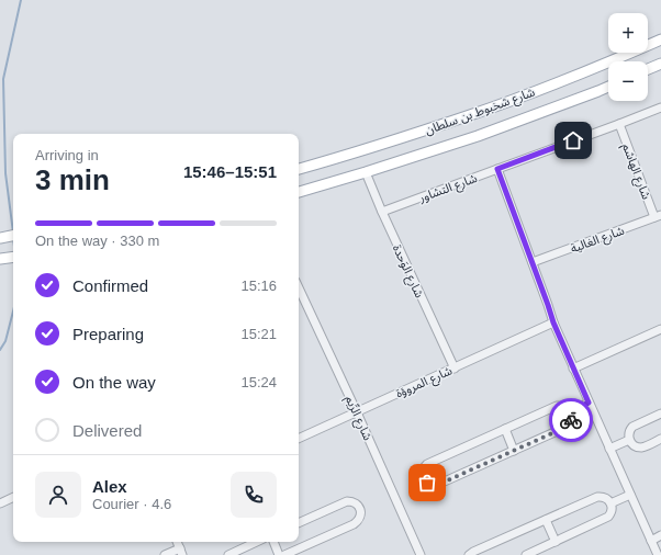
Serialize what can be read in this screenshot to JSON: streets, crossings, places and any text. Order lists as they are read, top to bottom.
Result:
{
  "streets": {
    "main road": ["شارع شخبوط بن سلطان"],
    "street": [
      "شارع الهاشم",
      "شارع التشاور",
      "شارع الغالية",
      "شارع الوَحدة",
      "شارع المروؤة",
      "شارع الرِّيم"
    ]
  },
  "crossings": [
    ["شارع شخبوط بن سلطان", "شارع الوَحدة"],
    ["شارع الهاشم", "شارع التشاور"],
    ["شارع الهاشم", "شارع الغالية"],
    ["شارع التشاور", "شارع الوَحدة"],
    ["شارع الوَحدة", "شارع المروؤة"],
    ["شارع المروؤة", "شارع الرِّيم"]
  ],
  "page": {
    "map_buttons": ["+", "−"],
    "heading": ["3 min", "Arriving in", "15:46–15:51"],
    "panel": ["Alex", "Courier · 4.6"],
    "bar": "On the way · 330 m",
    "list": [
      ["Confirmed", "15:16"],
      ["Preparing", "15:21"],
      ["On the way", "15:24"],
      "Delivered"
    ]
  }
}
